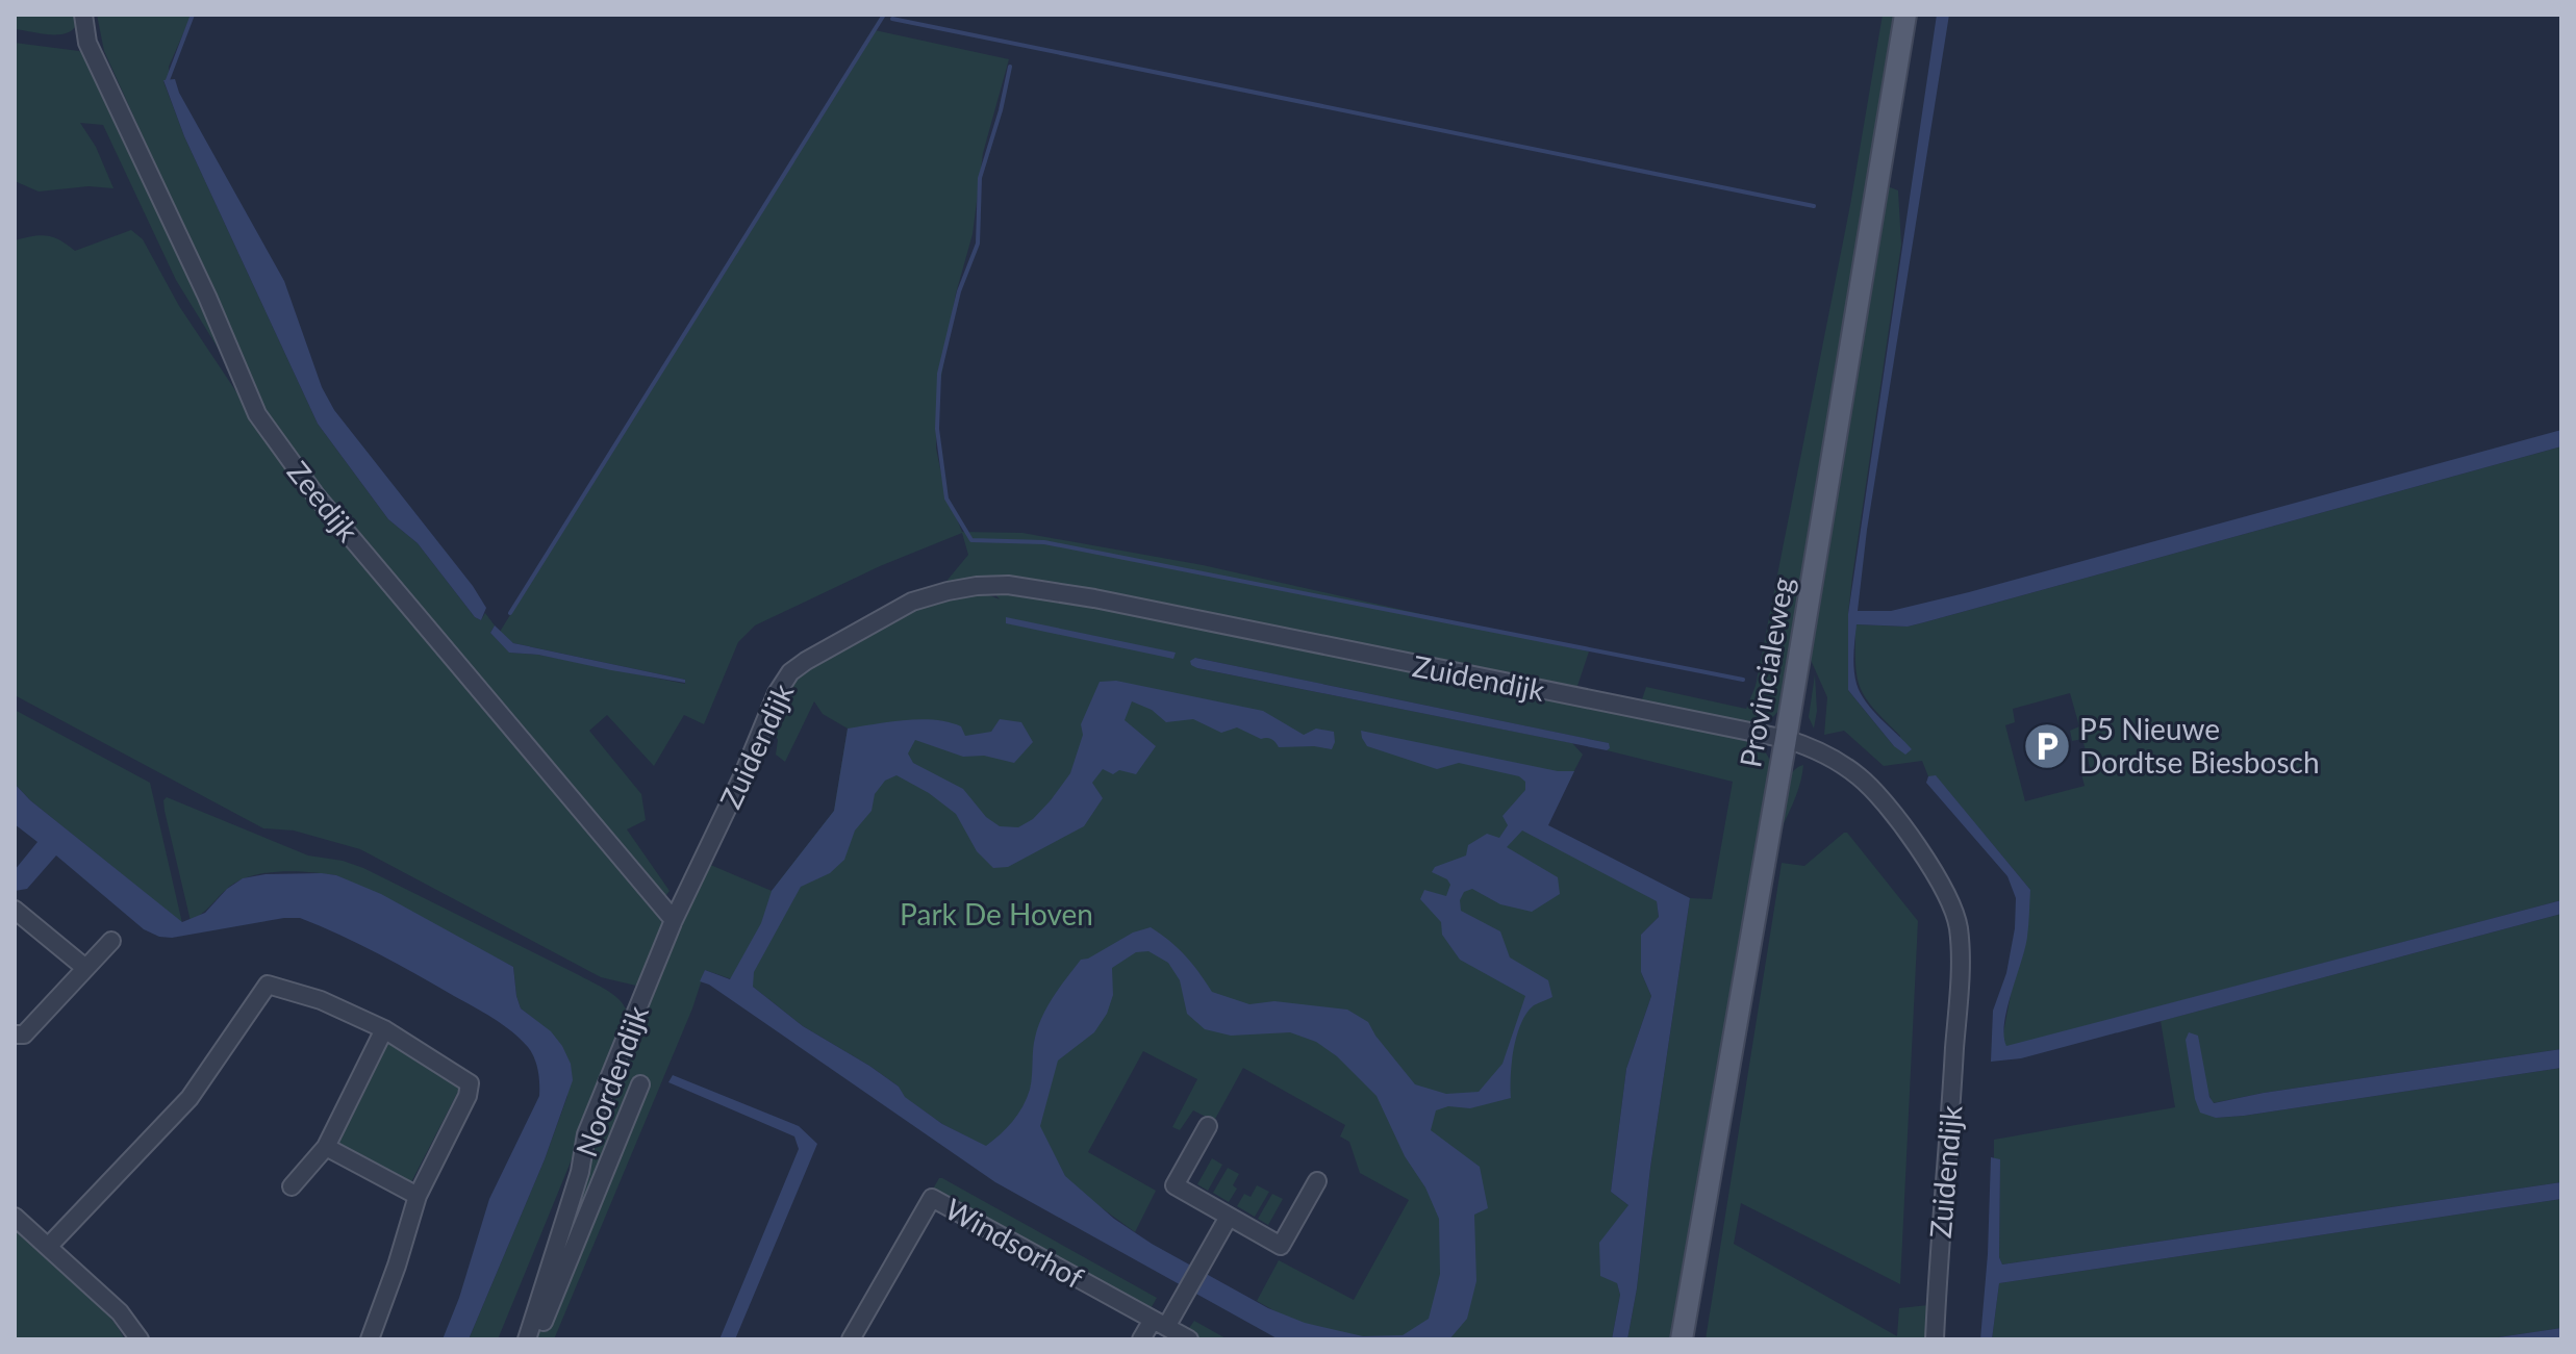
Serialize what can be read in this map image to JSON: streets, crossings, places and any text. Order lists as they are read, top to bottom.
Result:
{
  "streets": {
    "main road": ["Provincialeweg"],
    "street": [
      "Zeedijk",
      "Zuidendijk",
      "Noordendijk",
      "Windsorhof"
    ]
  },
  "crossings": [
    ["Zeedijk", "Zuidendijk"],
    ["Zeedijk", "Noordendijk"],
    ["Provincialeweg", "Zuidendijk"],
    ["Zuidendijk", "Noordendijk"]
  ],
  "parks": ["Park De Hoven"],
  "places": {
    "parking": ["P5 Nieuwe Dordtse Biesbosch"]
  }
}
